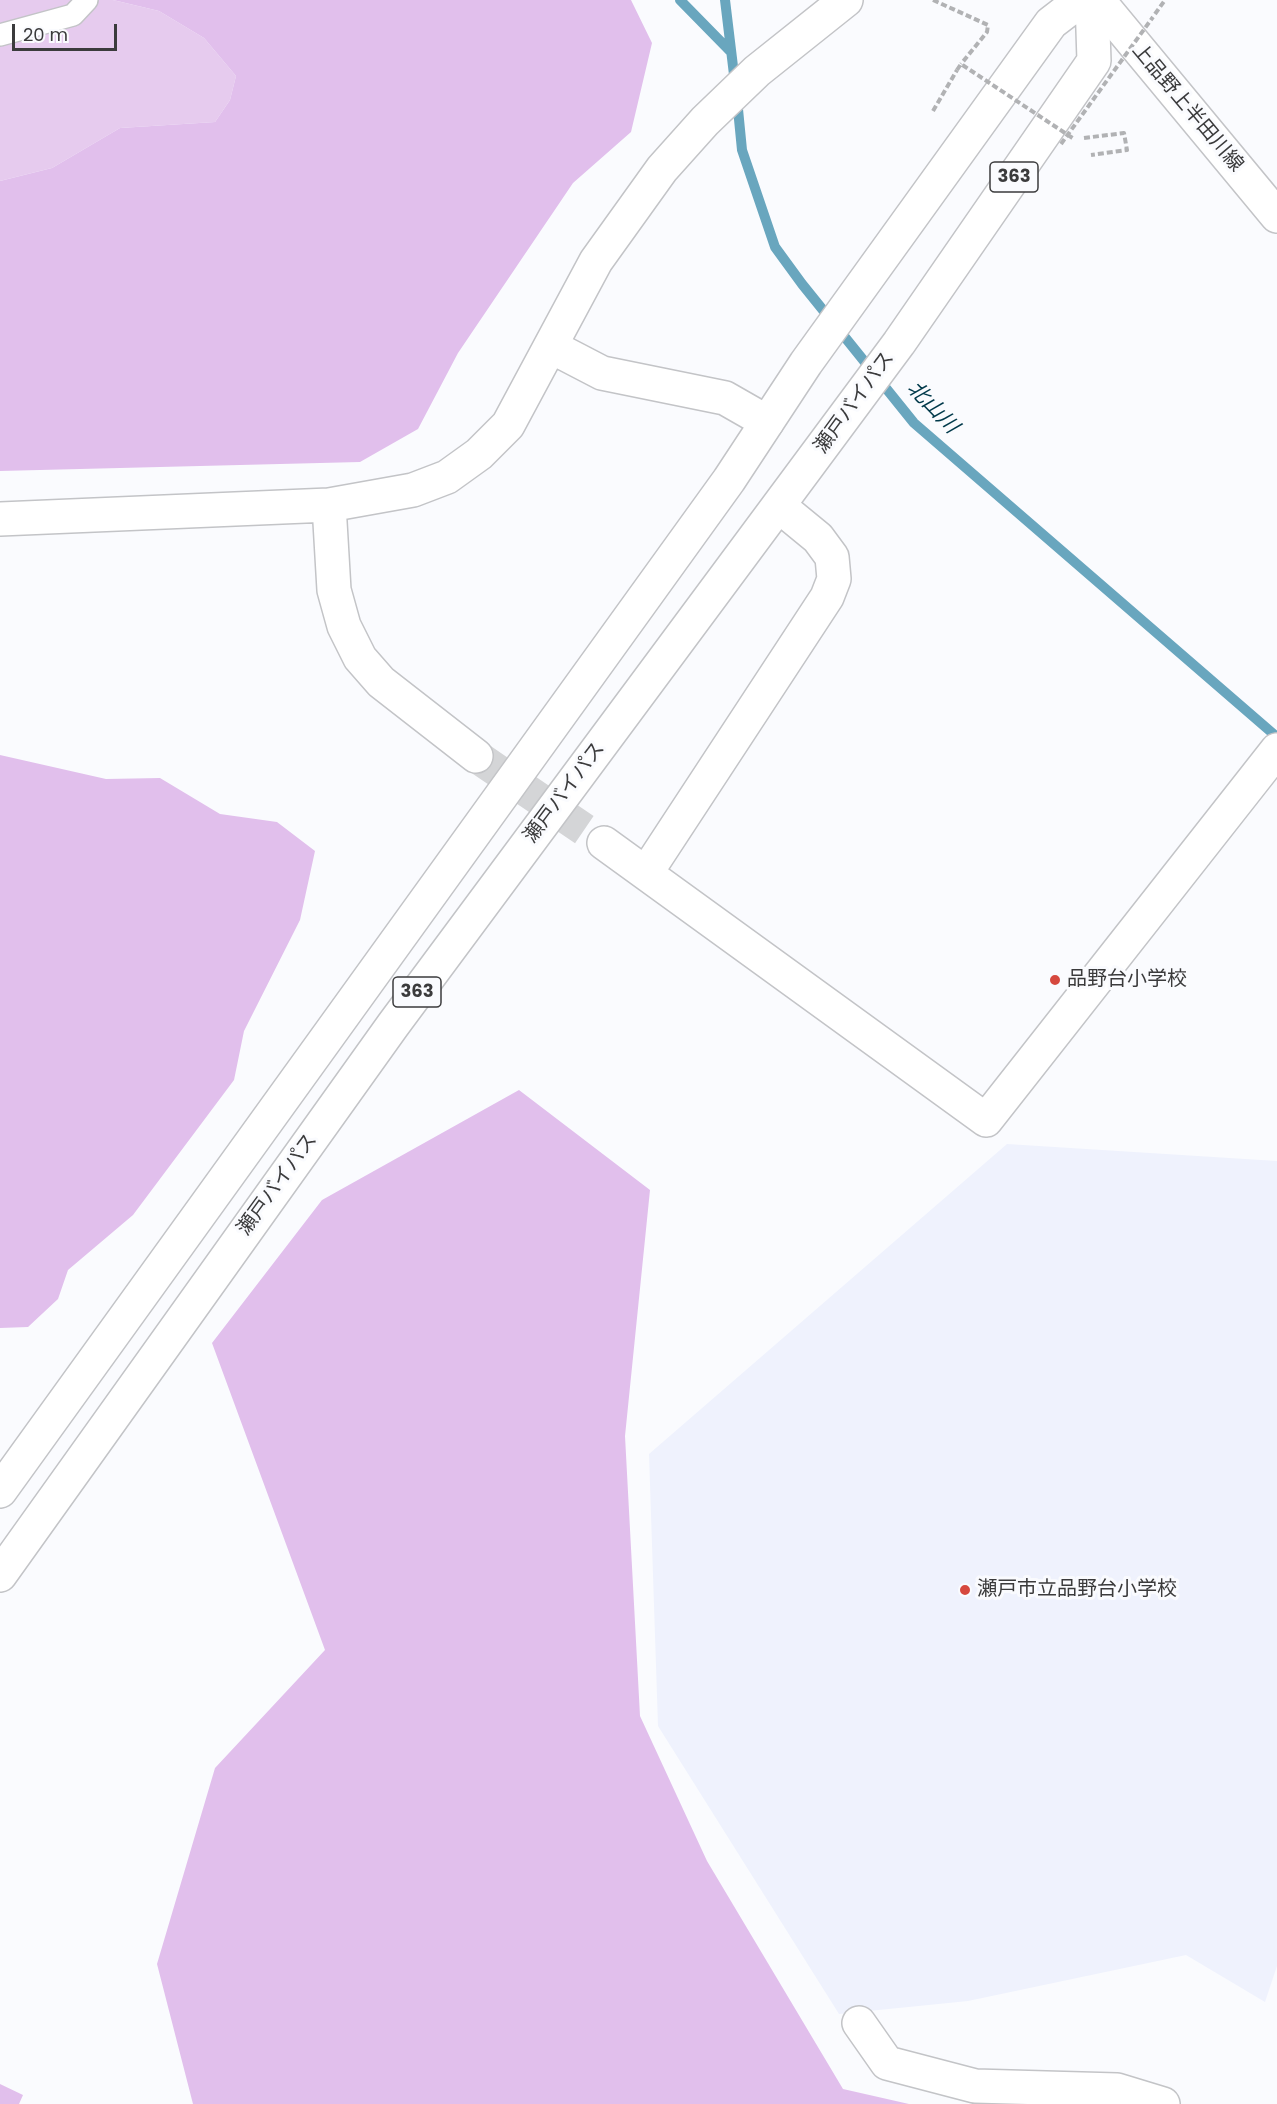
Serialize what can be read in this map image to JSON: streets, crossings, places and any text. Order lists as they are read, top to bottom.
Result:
{
  "streets": {
    "main road": ["上品野上半田川線", "363", "瀬戸バイパス"]
  },
  "water": ["北山川"],
  "places": ["品野台小学校", "瀬戸市立品野台小学校"],
  "scale_bar": "20 m"
}
